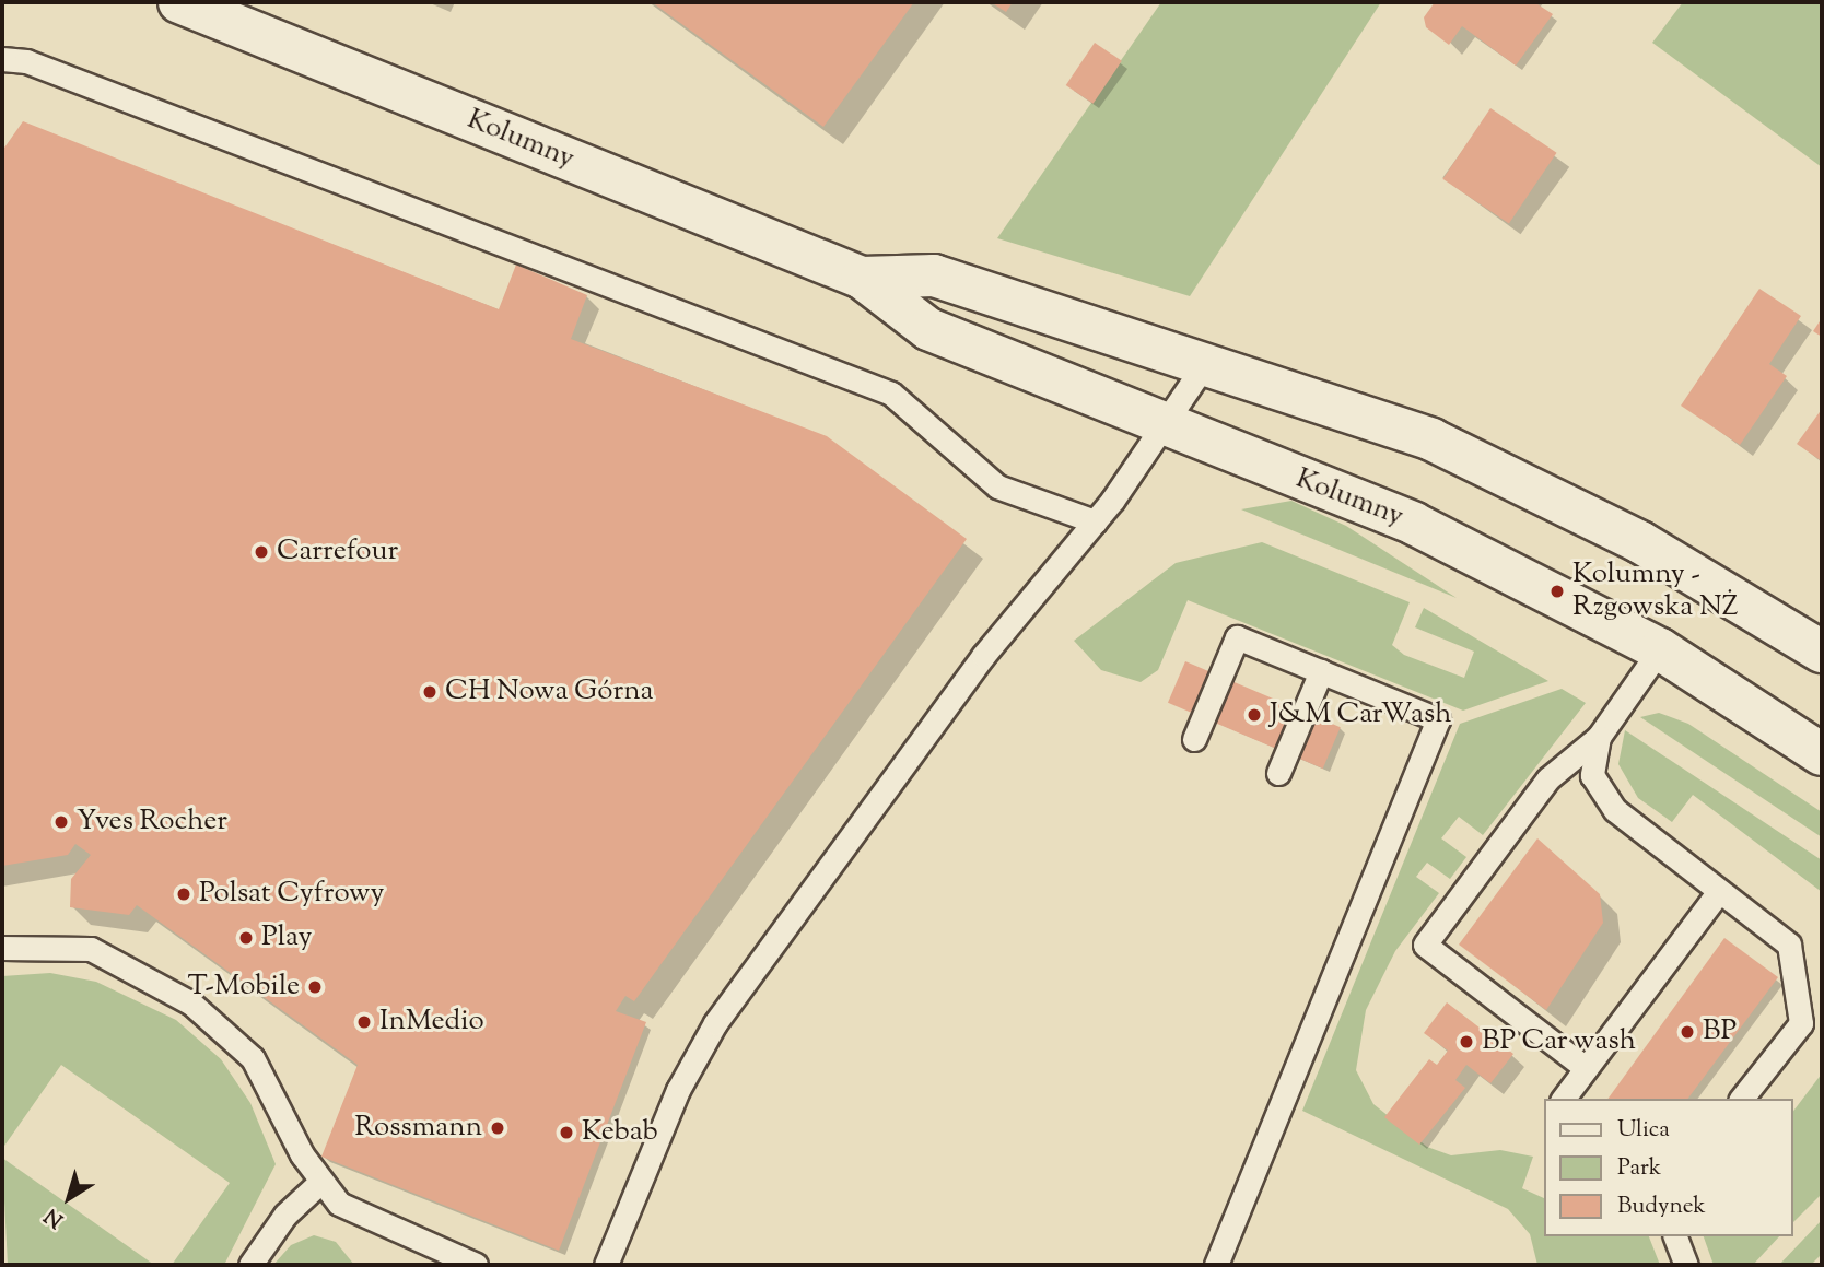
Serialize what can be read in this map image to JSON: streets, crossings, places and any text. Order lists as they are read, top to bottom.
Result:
{
  "streets": {
    "street": ["Kolumny"]
  },
  "places": [
    "Carrefour",
    "Kolumny - Rzgowska NŻ",
    "CH Nowa Górna",
    "J&M CarWash",
    "Yves Rocher",
    "Polsat Cyfrowy",
    "Play",
    "T-Mobile",
    "InMedio",
    "BP",
    "BP Car wash",
    "Rossmann",
    "Kebab"
  ],
  "legend": ["Ulica", "Park", "Budynek"],
  "north": "bottom left"
}
